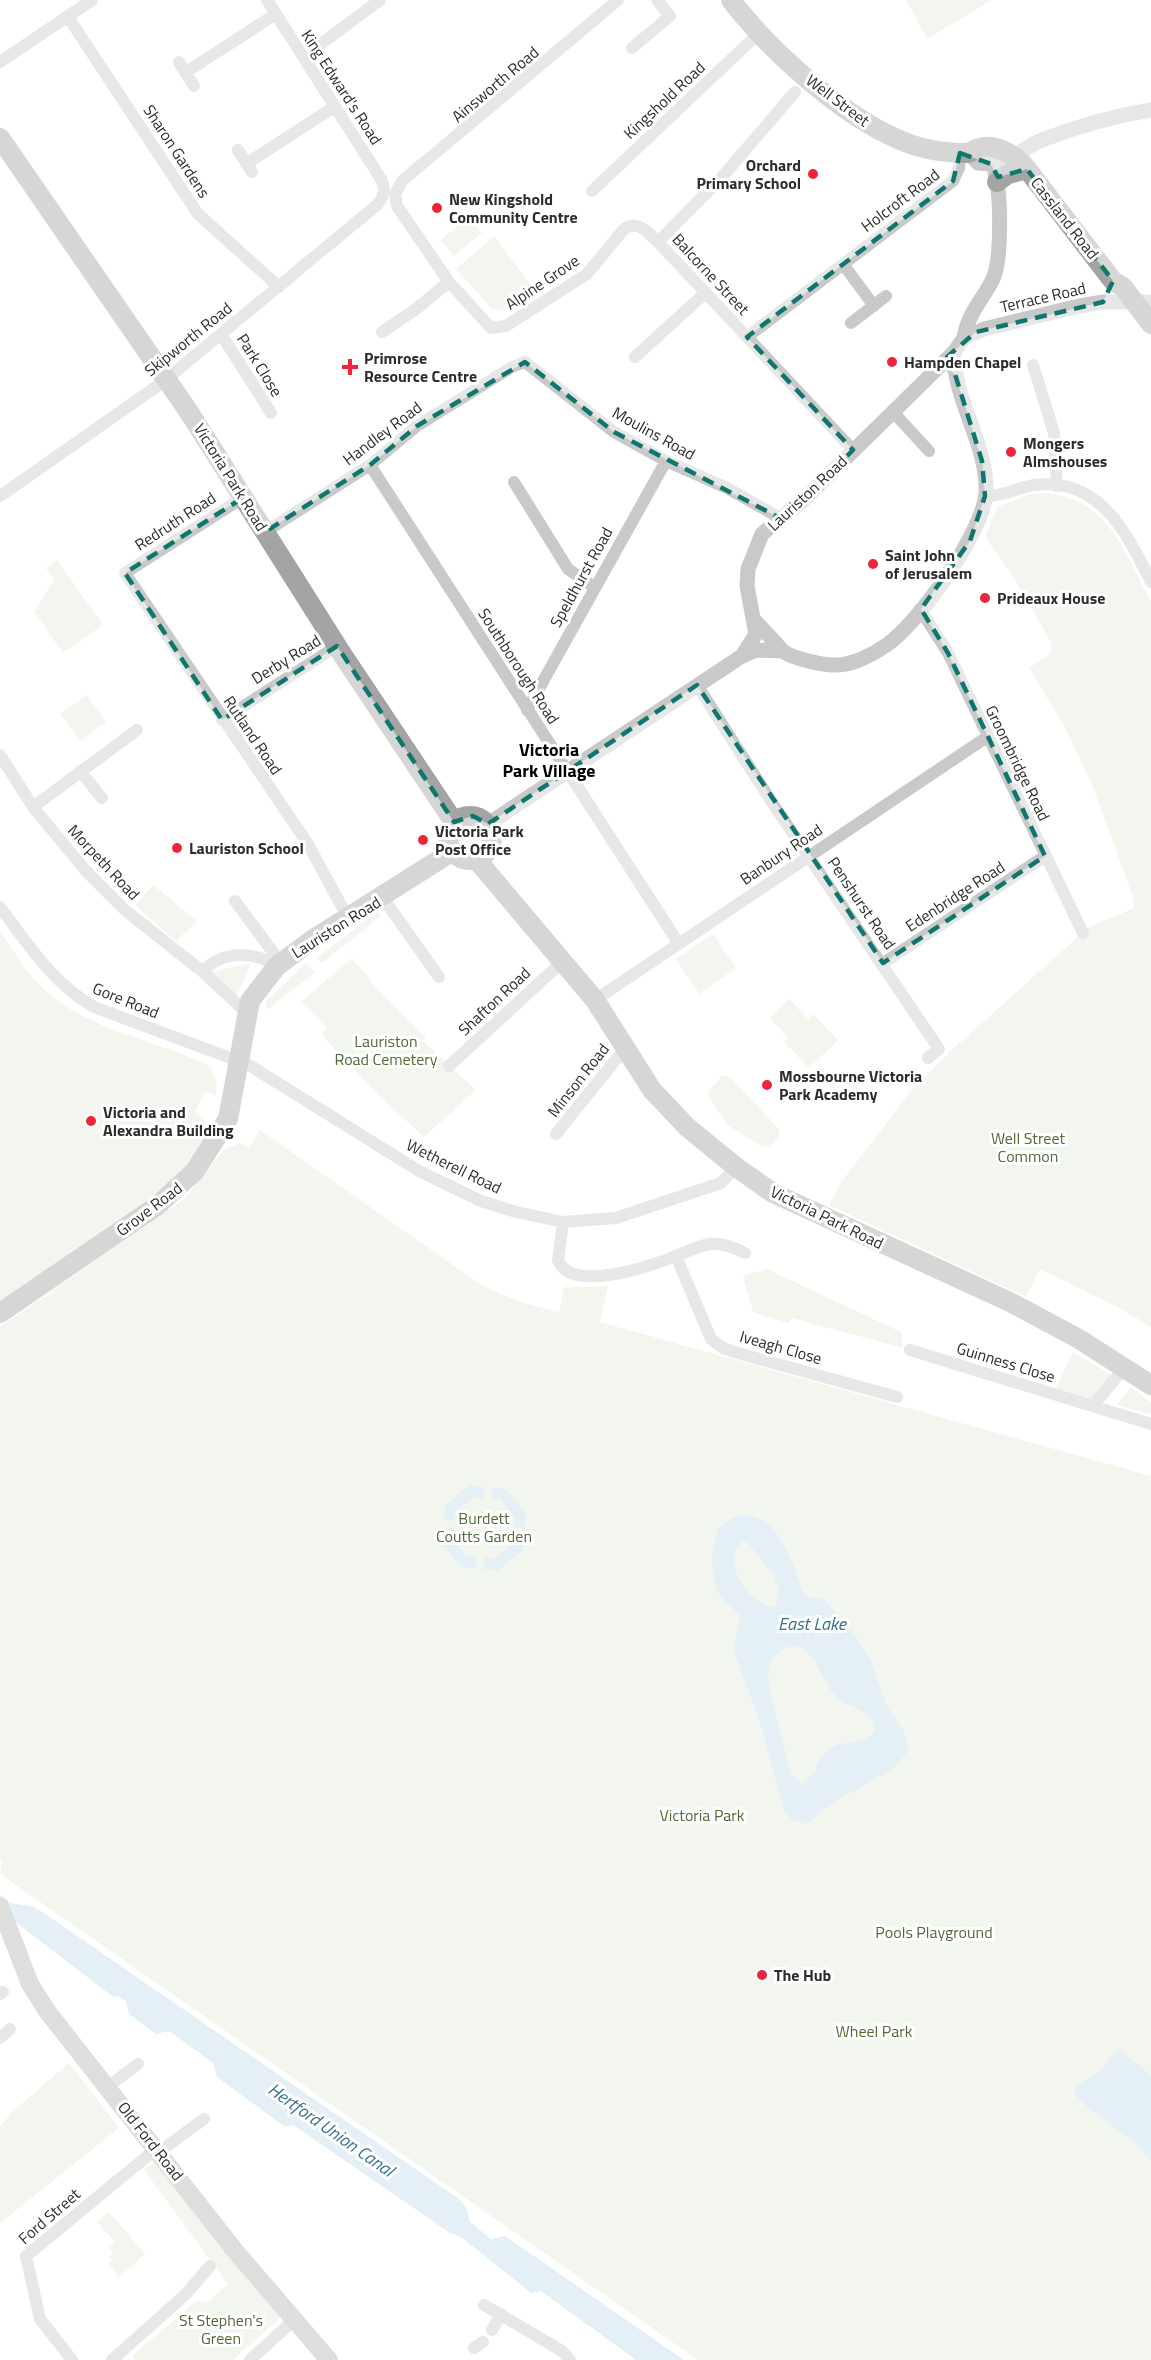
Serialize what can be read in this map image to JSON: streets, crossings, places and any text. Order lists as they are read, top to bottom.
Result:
{
  "streets": {
    "main road": [
      "Well Street",
      "Cassland Road",
      "Victoria Park Road",
      "Lauriston Road",
      "Grove Road",
      "Old Ford Road"
    ],
    "street": [
      "Ainsworth Road",
      "King Edward's Road",
      "Kingshold Road",
      "Sharon Gardens",
      "Holcroft Road",
      "Balcorne Street",
      "Alpine Grove",
      "Terrace Road",
      "Skipworth Road",
      "Park Close",
      "Handley Road",
      "Moulins Road",
      "Redruth Road",
      "Speldhurst Road",
      "Derby Road",
      "Southborough Road",
      "Rutland Road",
      "Groombridge Road",
      "Banbury Road",
      "Morpeth Road",
      "Edenbridge Road",
      "Penshurst Road",
      "Gore Road",
      "Shafton Road",
      "Minson Road",
      "Wetherell Road",
      "Iveagh Close",
      "Guinness Close",
      "Ford Street"
    ]
  },
  "crossings": [
    ["Ainsworth Road", "King Edward's Road"],
    ["Ainsworth Road", "Skipworth Road"],
    ["King Edward's Road", "Alpine Grove"],
    ["King Edward's Road", "Skipworth Road"],
    ["Kingshold Road", "Well Street"],
    ["Well Street", "Holcroft Road"],
    ["Well Street", "Cassland Road"],
    ["Sharon Gardens", "Skipworth Road"],
    ["Holcroft Road", "Balcorne Street"],
    ["Cassland Road", "Terrace Road"],
    ["Balcorne Street", "Alpine Grove"],
    ["Balcorne Street", "Lauriston Road"],
    ["Skipworth Road", "Park Close"],
    ["Skipworth Road", "Victoria Park Road"],
    ["Handley Road", "Moulins Road"],
    ["Handley Road", "Victoria Park Road"],
    ["Handley Road", "Southborough Road"],
    ["Moulins Road", "Lauriston Road"],
    ["Moulins Road", "Speldhurst Road"],
    ["Victoria Park Road", "Lauriston Road"],
    ["Victoria Park Road", "Redruth Road"],
    ["Victoria Park Road", "Derby Road"],
    ["Victoria Park Road", "Banbury Road"],
    ["Victoria Park Road", "Shafton Road"],
    ["Victoria Park Road", "Minson Road"],
    ["Victoria Park Road", "Wetherell Road"],
    ["Lauriston Road", "Southborough Road"],
    ["Lauriston Road", "Rutland Road"],
    ["Lauriston Road", "Morpeth Road"],
    ["Lauriston Road", "Penshurst Road"],
    ["Lauriston Road", "Gore Road"],
    ["Lauriston Road", "Wetherell Road"],
    ["Lauriston Road", "Grove Road"],
    ["Redruth Road", "Rutland Road"],
    ["Speldhurst Road", "Southborough Road"],
    ["Derby Road", "Rutland Road"],
    ["Southborough Road", "Banbury Road"],
    ["Groombridge Road", "Banbury Road"],
    ["Groombridge Road", "Edenbridge Road"],
    ["Banbury Road", "Penshurst Road"],
    ["Edenbridge Road", "Penshurst Road"],
    ["Gore Road", "Wetherell Road"],
    ["Gore Road", "Grove Road"],
    ["Wetherell Road", "Grove Road"],
    ["Old Ford Road", "Ford Street"]
  ],
  "districts": ["Victoria Park Village"],
  "water": ["East Lake", "Hertford Union Canal"],
  "parks": [
    "Lauriston Road Cemetery",
    "Well Street Common",
    "Burdett Coutts Garden",
    "Victoria Park",
    "Pools Playground",
    "Wheel Park",
    "St Stephen's Green"
  ],
  "places": {
    "other": [
      "Orchard Primary School",
      "New Kingshold Community Centre",
      "Hampden Chapel",
      "Mongers Almshouses",
      "Saint John of Jerusalem",
      "Prideaux House",
      "Victoria Park Post Office",
      "Lauriston School",
      "Mossbourne Victoria Park Academy",
      "Victoria and Alexandra Building",
      "The Hub"
    ],
    "health": ["Primrose Resource Centre"]
  }
}
